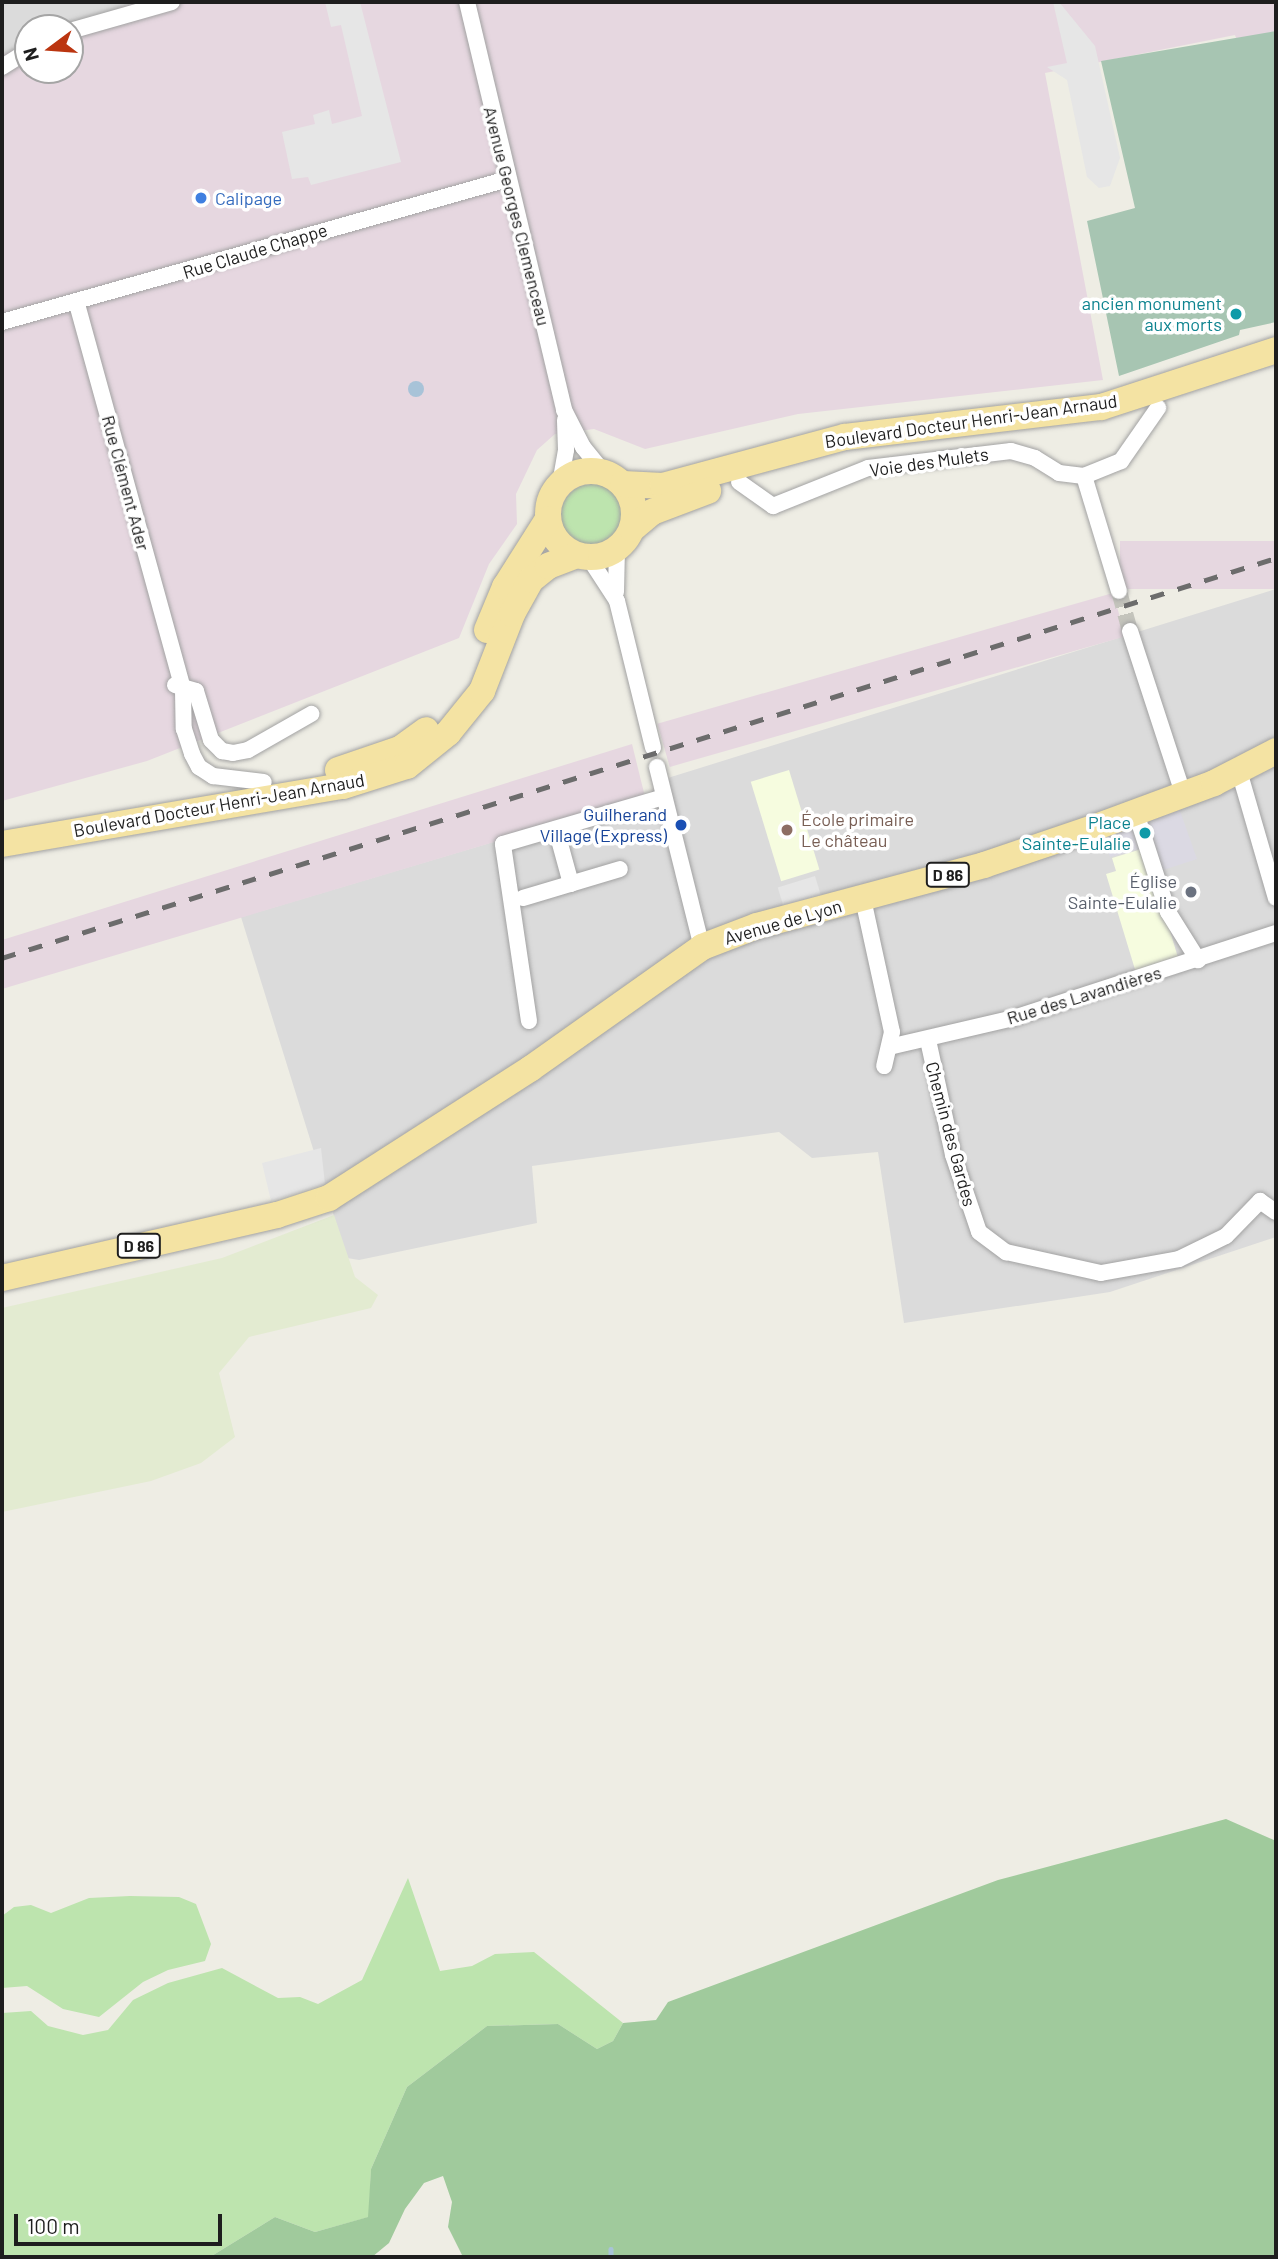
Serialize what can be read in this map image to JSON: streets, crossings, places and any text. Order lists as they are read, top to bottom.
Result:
{
  "streets": {
    "main road": ["Boulevard Docteur Henri-Jean Arnaud", "D 86", "Avenue de Lyon"],
    "street": [
      "Avenue Georges Clemenceau",
      "Rue Claude Chappe",
      "Voie des Mulets",
      "Rue Clément Ader",
      "Rue des Lavandières",
      "Chemin des Gardes"
    ]
  },
  "crossings": [
    ["Avenue Georges Clemenceau", "Rue Claude Chappe"],
    ["Avenue Georges Clemenceau", "Boulevard Docteur Henri-Jean Arnaud"],
    ["Rue Claude Chappe", "Rue Clément Ader"],
    ["Boulevard Docteur Henri-Jean Arnaud", "Voie des Mulets"],
    ["Boulevard Docteur Henri-Jean Arnaud", "Rue Clément Ader"],
    ["D 86", "Avenue de Lyon"],
    ["Rue des Lavandières", "Chemin des Gardes"]
  ],
  "places": [
    "Calipage",
    "ancien monument aux morts",
    "Guilherand Village (Express)",
    "École primaire Le château",
    "Place Sainte-Eulalie",
    "Église Sainte-Eulalie"
  ],
  "scale_bar": "100 m",
  "north": "left"
}
